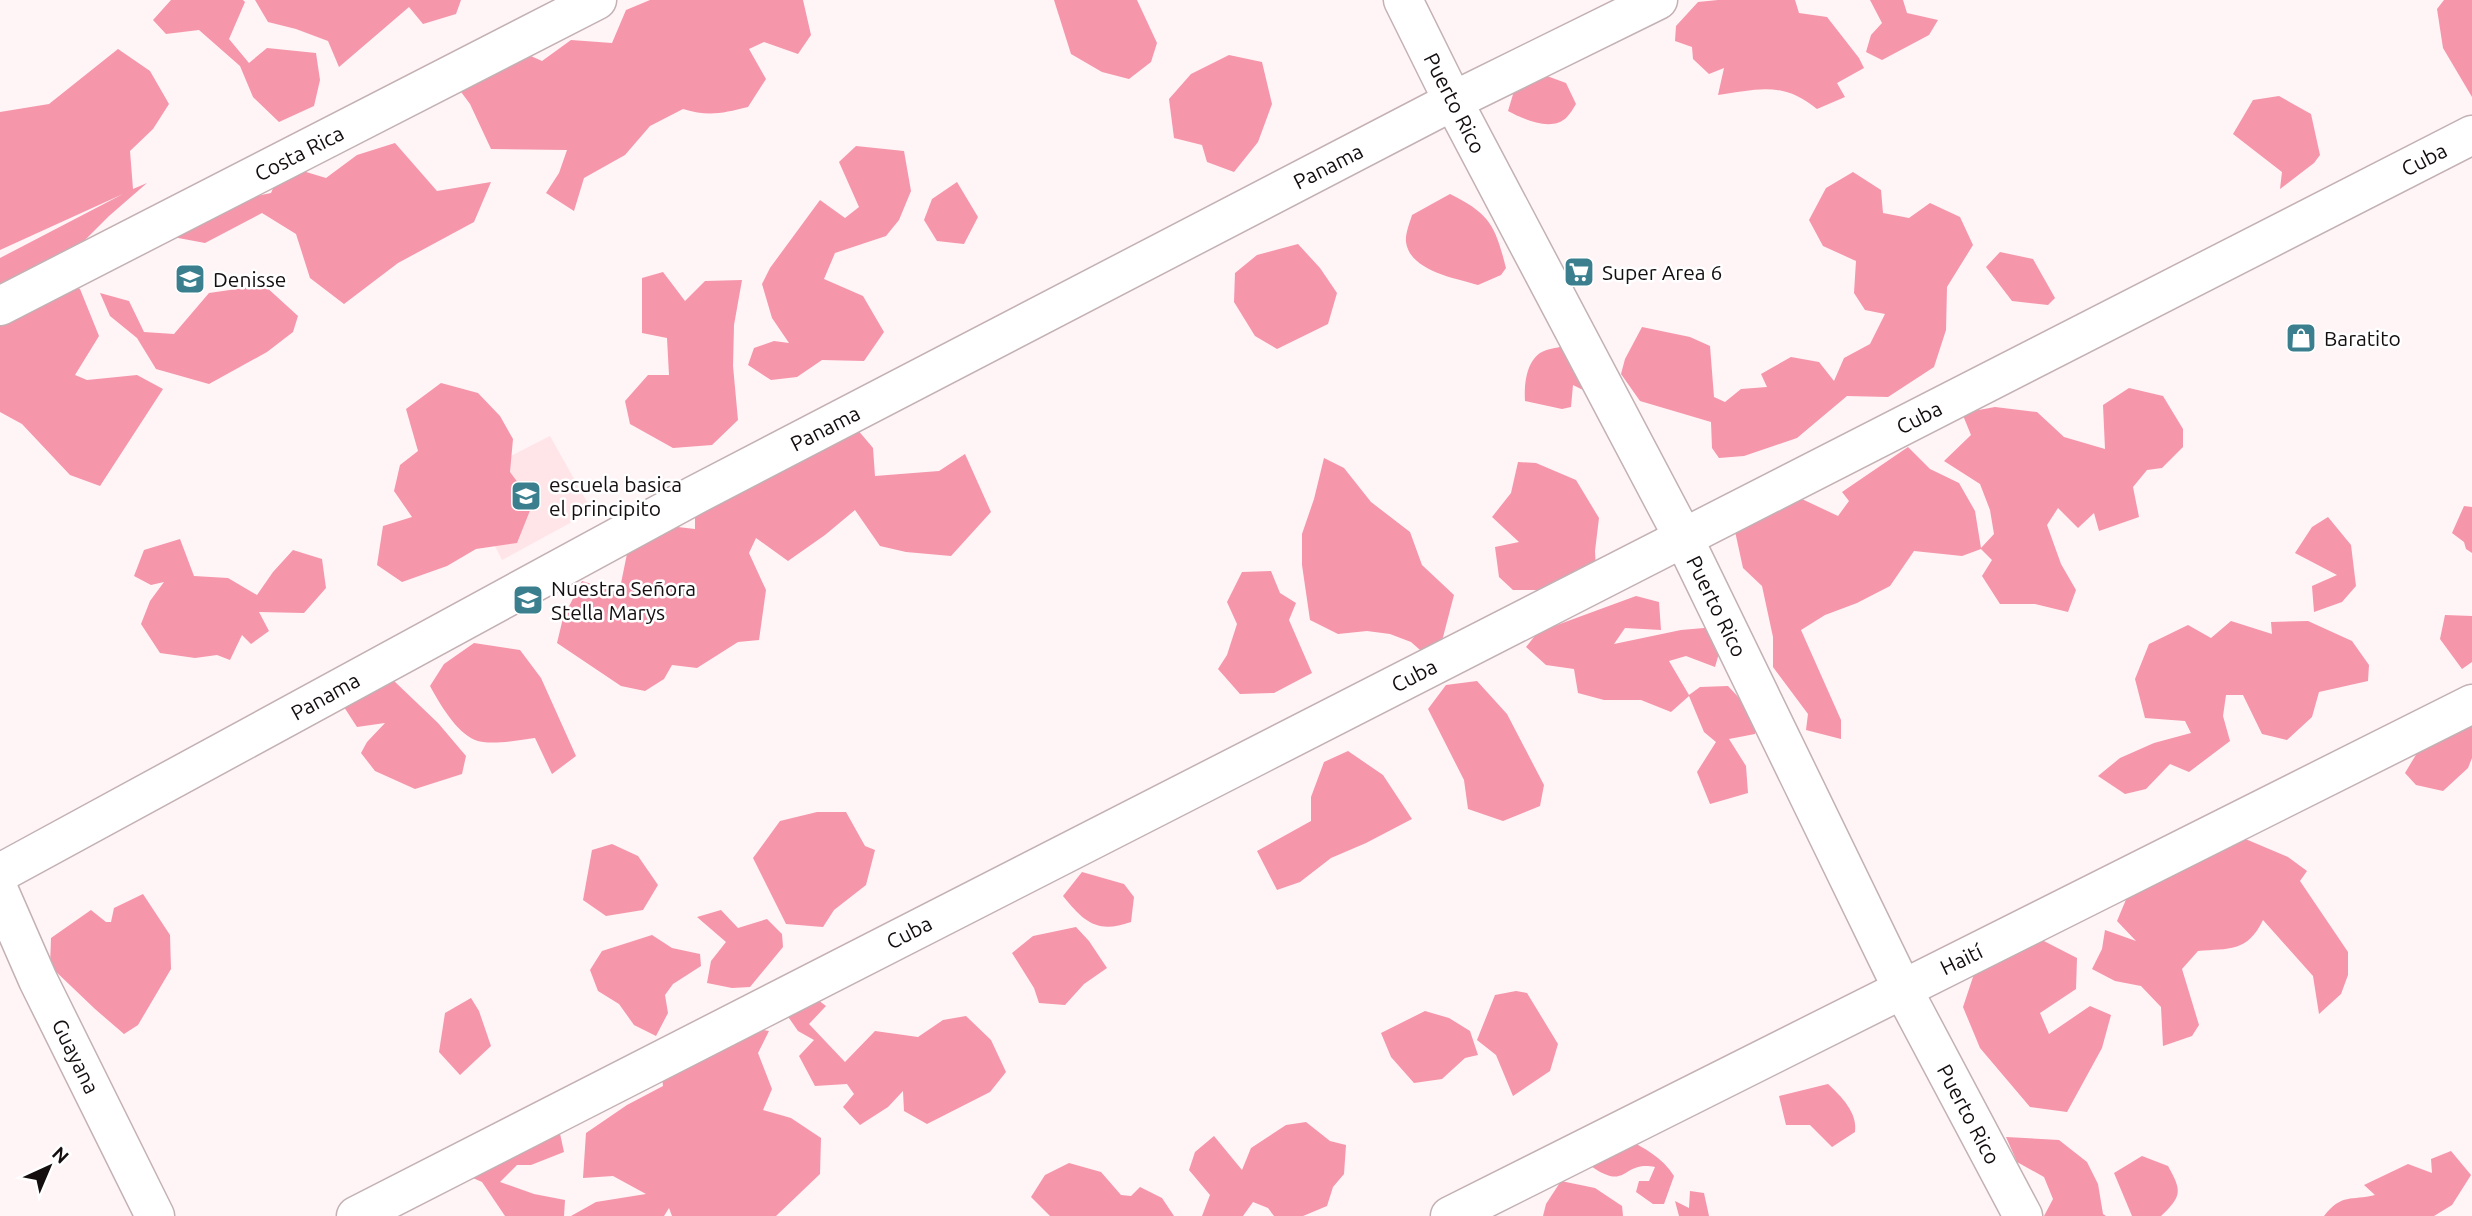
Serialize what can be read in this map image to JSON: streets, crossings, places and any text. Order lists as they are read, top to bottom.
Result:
{
  "streets": {
    "street": [
      "Puerto Rico",
      "Costa Rica",
      "Cuba",
      "Panama",
      "Haití",
      "Guayana"
    ]
  },
  "crossings": [
    ["Puerto Rico", "Cuba"],
    ["Puerto Rico", "Panama"],
    ["Puerto Rico", "Haití"]
  ],
  "places": {
    "supermarket": ["Super Area 6"],
    "school or university": ["Denisse", "escuela basica el principito", "Nuestra Señora Stella Marys"],
    "shop": ["Baratito"]
  },
  "north": "top right"
}
